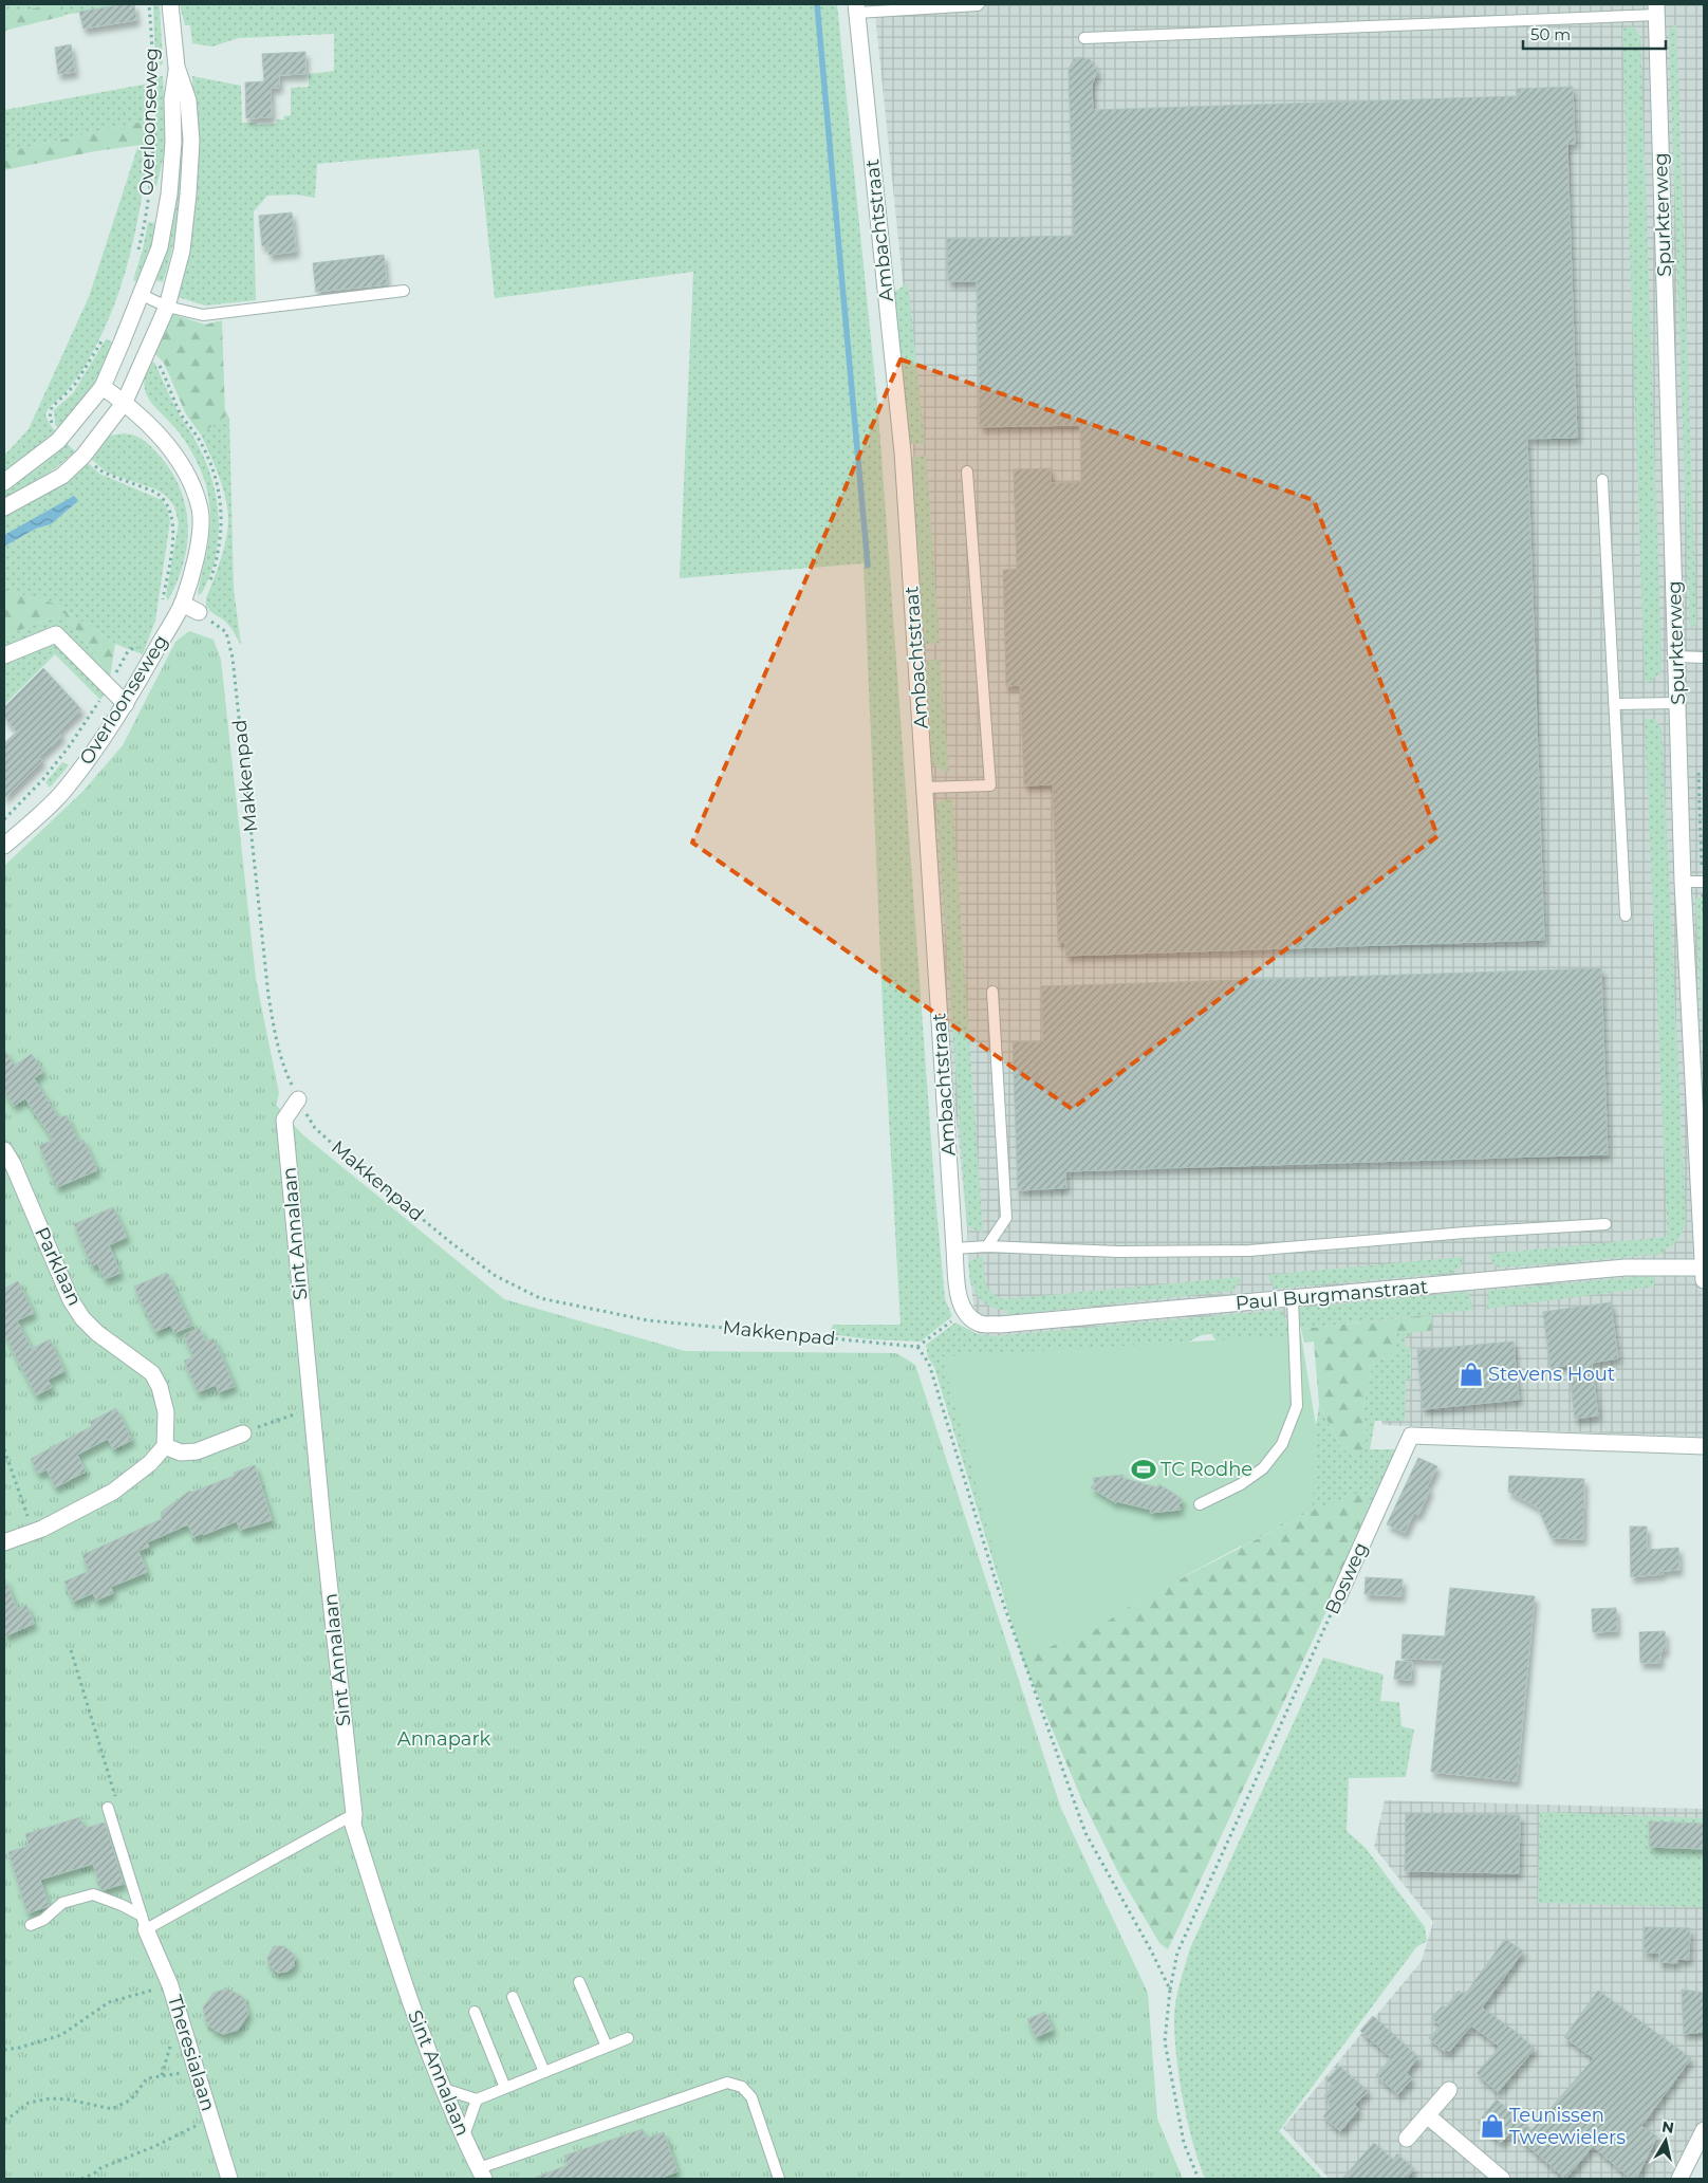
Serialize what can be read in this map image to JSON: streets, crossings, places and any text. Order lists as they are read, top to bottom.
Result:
{
  "streets": {
    "street": [
      "Overloonseweg",
      "Spurkterweg",
      "Ambachtstraat",
      "Sint Annalaan",
      "Parklaan",
      "Paul Burgmanstraat",
      "Bosweg",
      "Theresialaan"
    ],
    "path": ["Makkenpad"]
  },
  "crossings": [
    ["Spurkterweg", "Paul Burgmanstraat"],
    ["Ambachtstraat", "Paul Burgmanstraat"],
    ["Makkenpad", "Sint Annalaan"]
  ],
  "parks": ["Annapark"],
  "places": {
    "shop": ["Stevens Hout", "Teunissen Tweewielers"],
    "sports": ["TC Rodhe"]
  },
  "scale_bar": "50 m",
  "north": "top"
}
